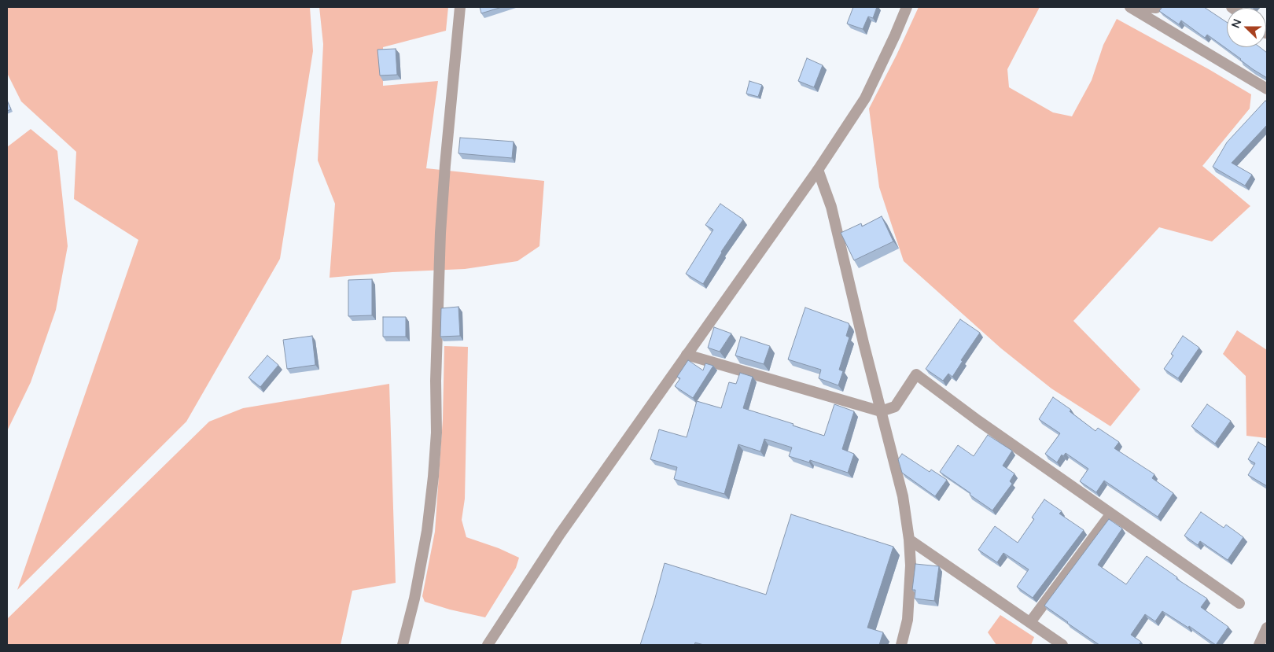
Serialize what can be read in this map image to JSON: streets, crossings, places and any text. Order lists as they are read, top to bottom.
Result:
{
  "north": "left"
}
